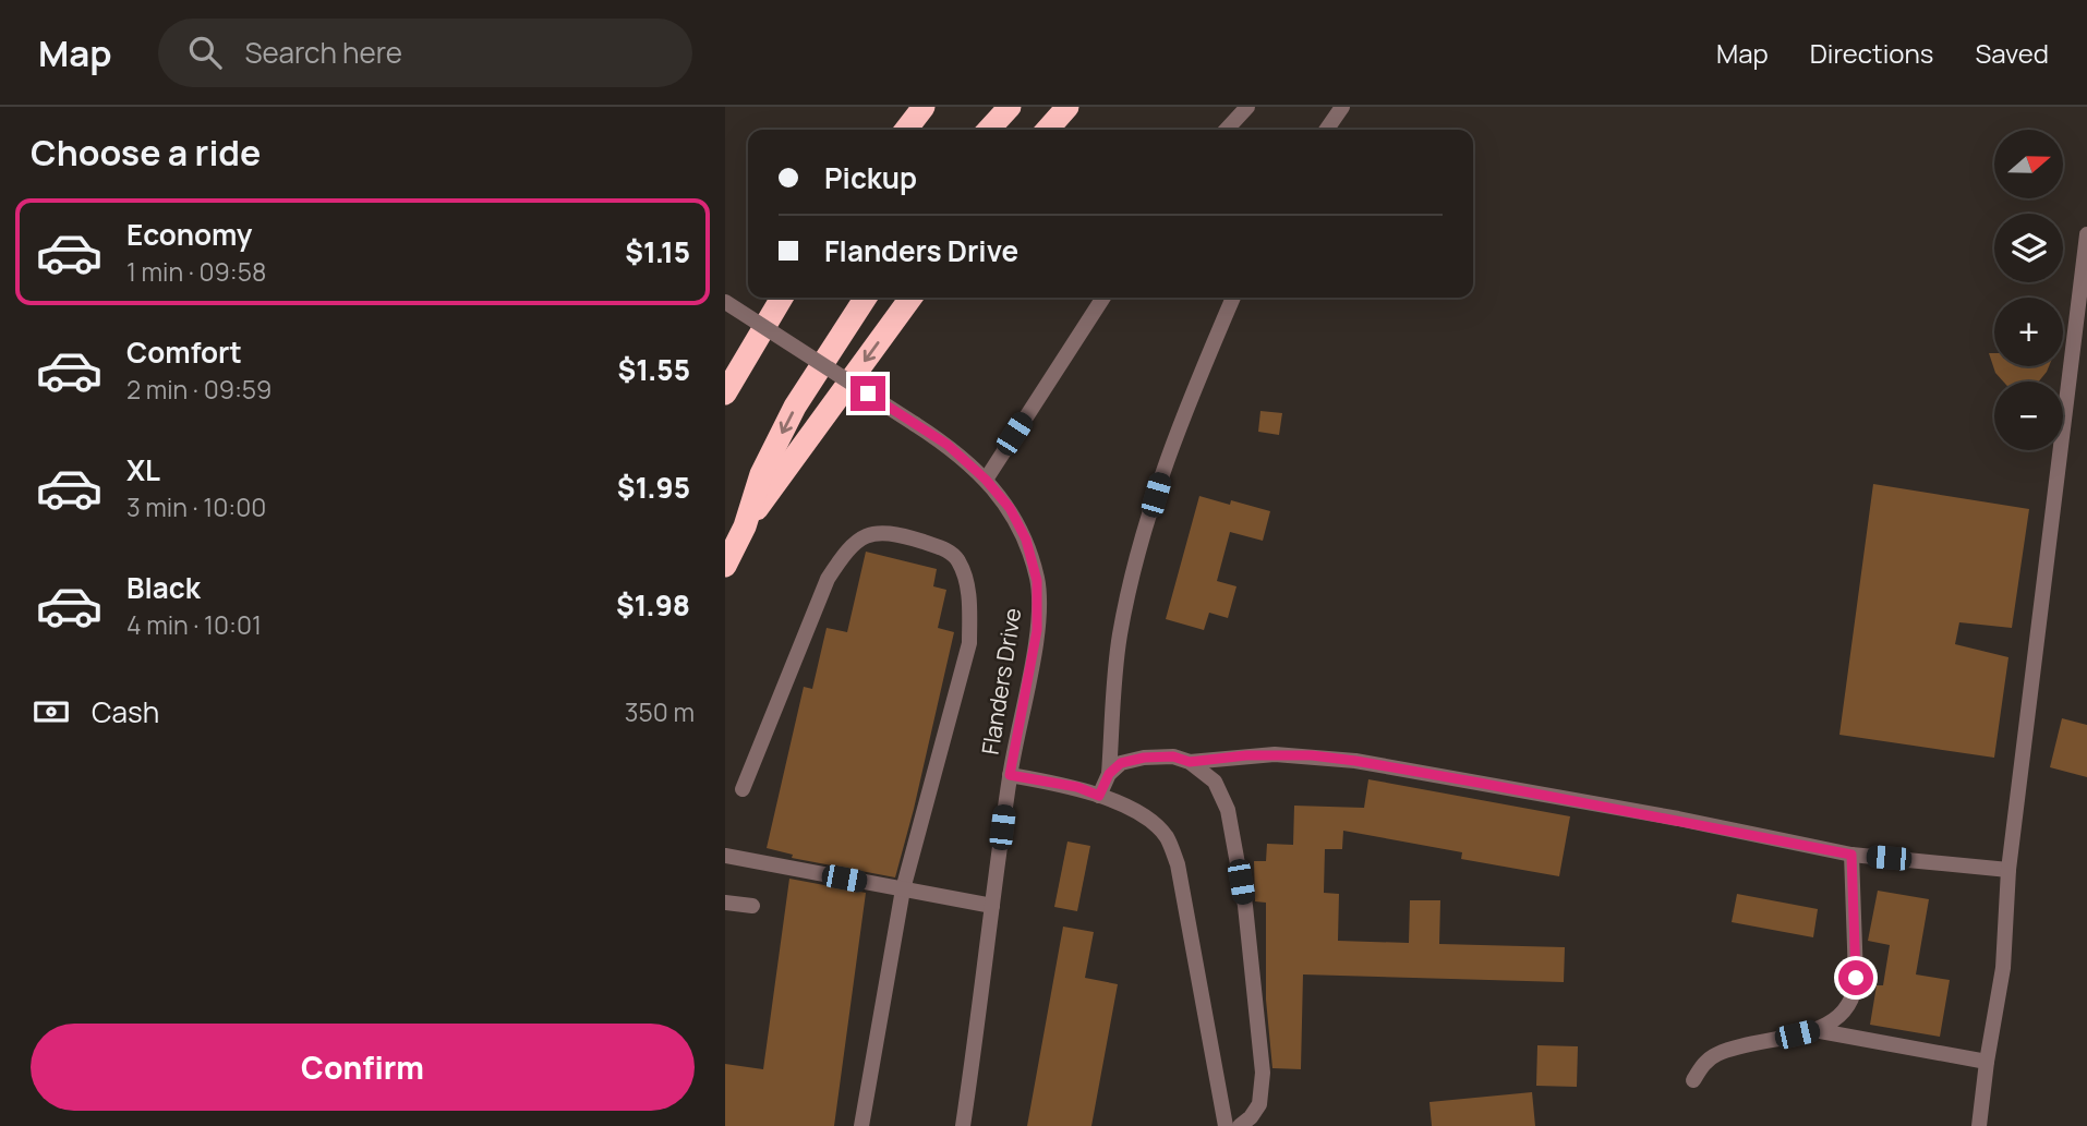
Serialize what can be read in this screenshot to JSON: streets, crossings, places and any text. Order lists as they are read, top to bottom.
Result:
{
  "streets": {
    "street": ["Flanders Drive"]
  },
  "north": "right",
  "page": {
    "header": "Map",
    "search": "Search here",
    "nav": ["Map", "Directions", "Saved"],
    "heading": "Choose a ride",
    "map_buttons": ["+", "−"],
    "banner": ["Pickup", "Flanders Drive"],
    "list": [
      {
        "name": "Economy",
        "note": "1 min · 09:58",
        "value": "$1.15"
      },
      {
        "name": "Comfort",
        "note": "2 min · 09:59",
        "value": "$1.55"
      },
      {
        "name": "XL",
        "note": "3 min · 10:00",
        "value": "$1.95"
      },
      {
        "name": "Black",
        "note": "4 min · 10:01",
        "value": "$1.98"
      }
    ],
    "pay": ["Cash", "350 m"],
    "buttons": "Confirm"
  }
}
